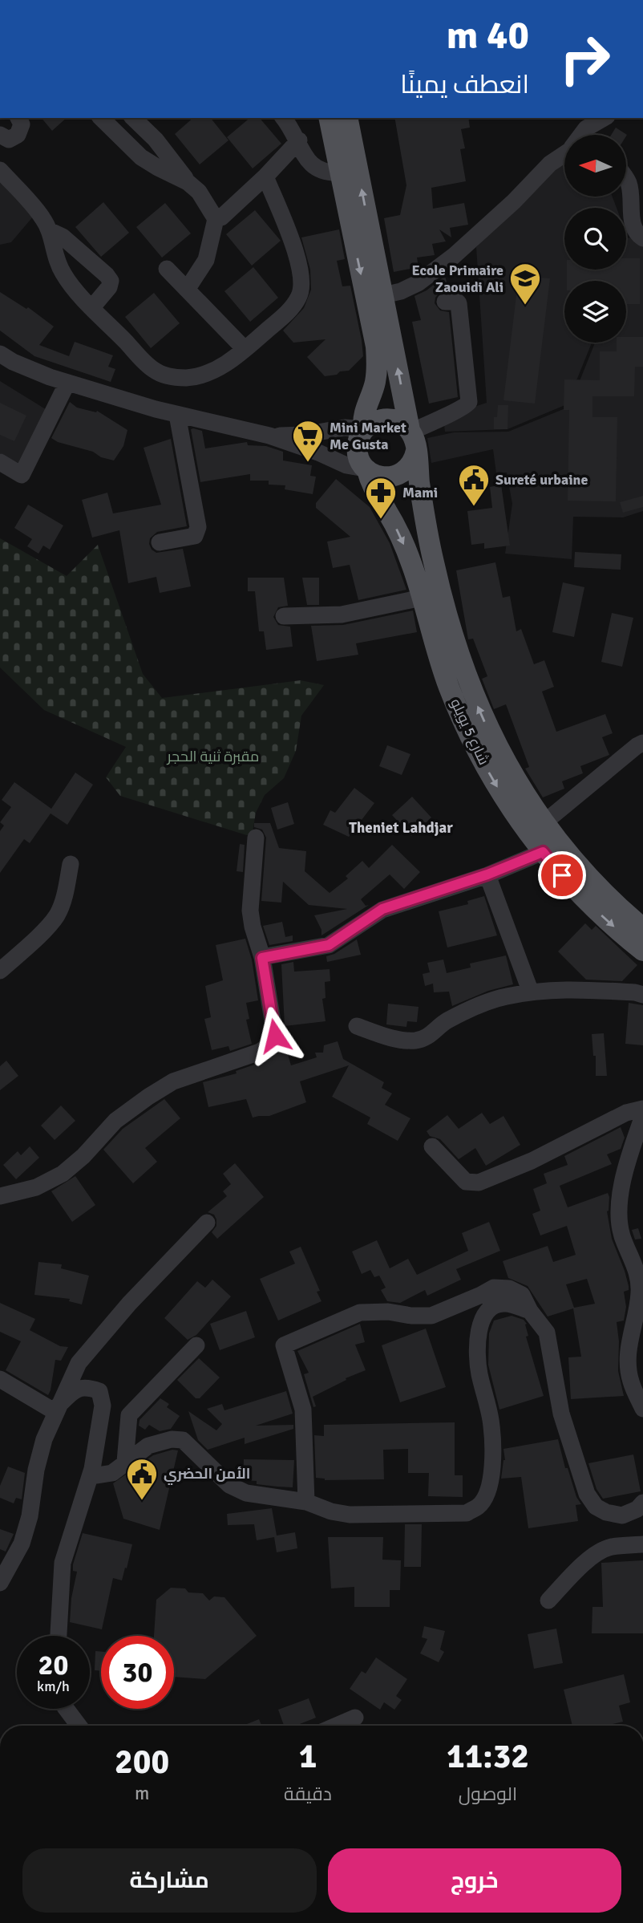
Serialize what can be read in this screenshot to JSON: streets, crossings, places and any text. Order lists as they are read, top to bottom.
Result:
{
  "streets": {
    "main road": ["شارع 5 يويلو"]
  },
  "districts": ["Theniet Lahdjar"],
  "parks": ["مقبرة ثنية الحجر"],
  "places": {
    "school or university": ["Ecole Primaire Zaouidi Ali"],
    "supermarket": ["Mini Market Me Gusta"],
    "public building": ["Sureté urbaine", "الأمن الحضري"],
    "pharmacy": ["Mami"]
  },
  "north": "left",
  "page": {
    "turn": ["40 m", "انعطف يمينًا"],
    "speed": "20 km/h",
    "limit": "30",
    "eta": [
      "11:32",
      "الوصول",
      "1",
      "دقيقة",
      "200",
      "m"
    ],
    "buttons": ["خروج", "مشاركة"]
  }
}
